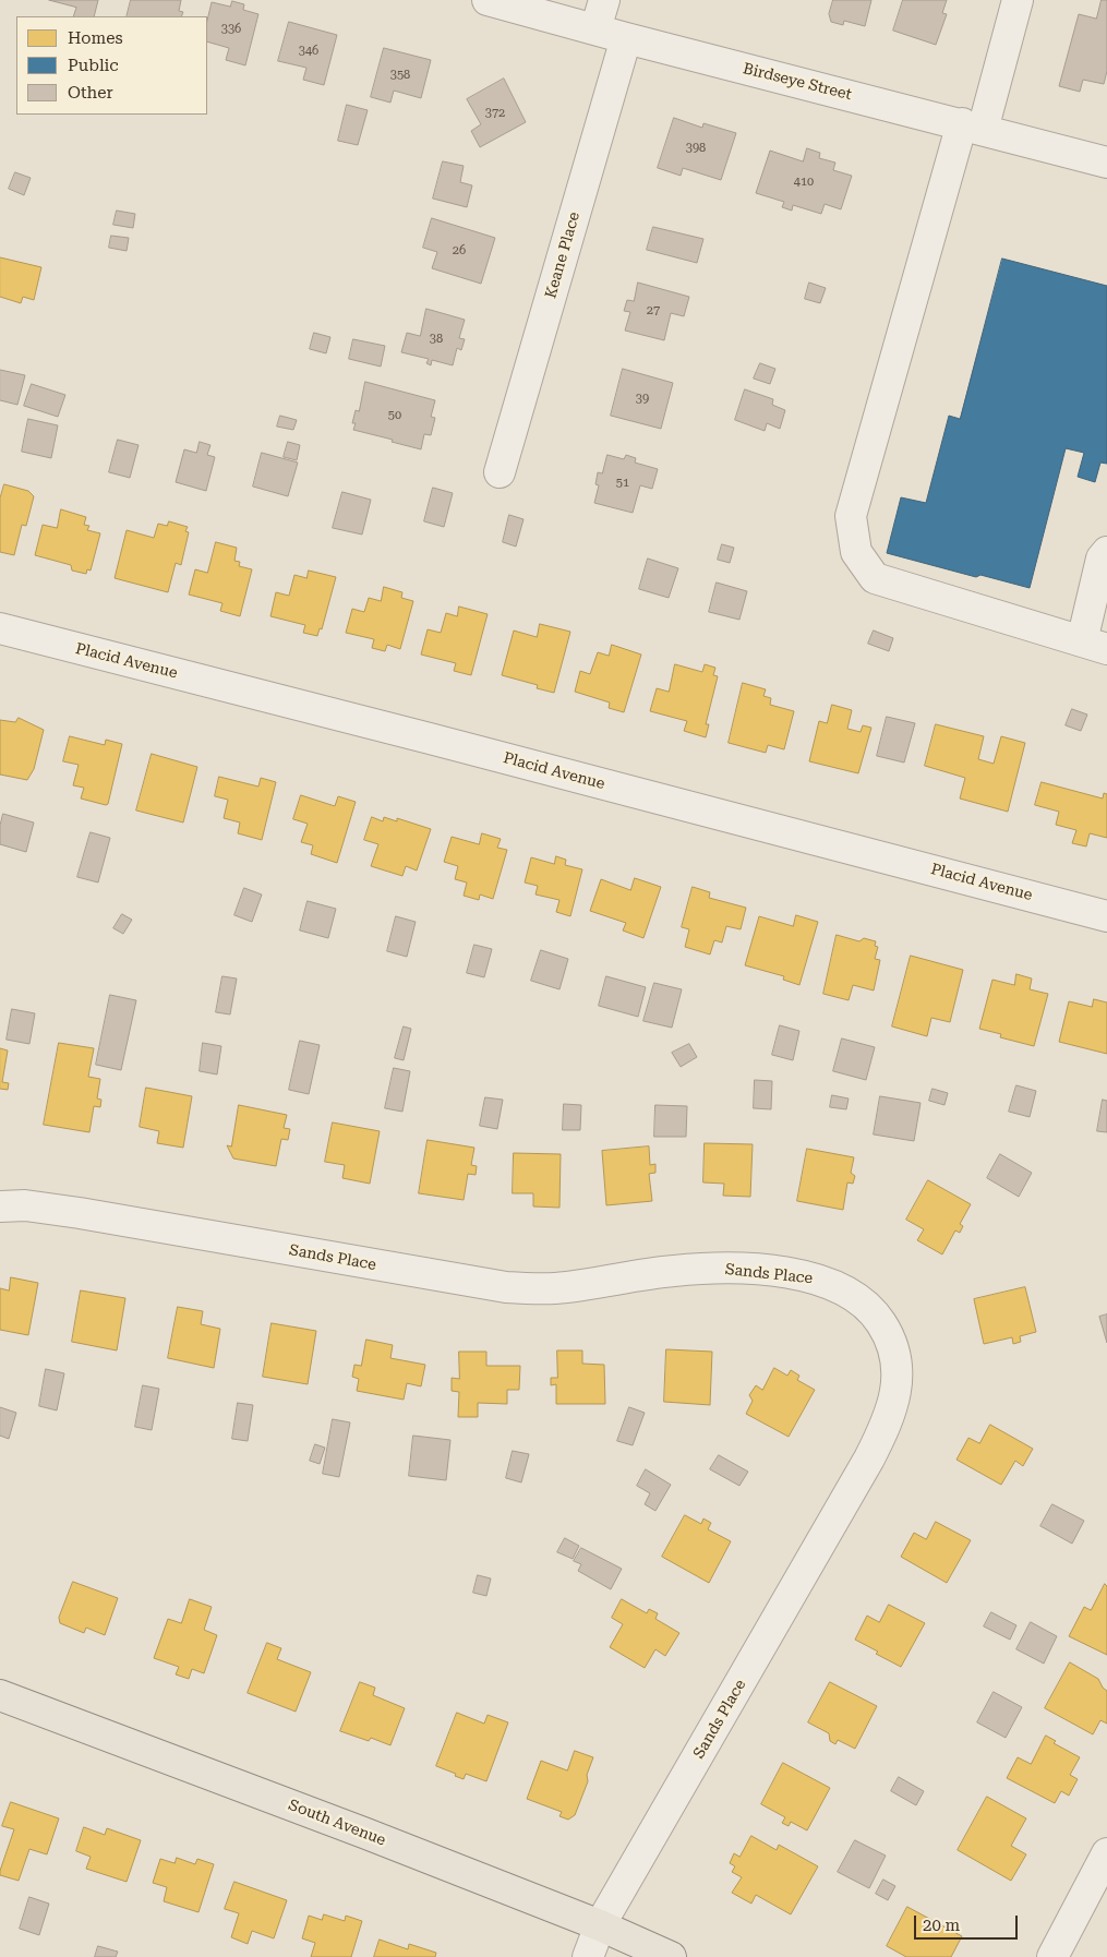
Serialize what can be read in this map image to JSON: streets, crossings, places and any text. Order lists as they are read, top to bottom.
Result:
{
  "streets": {
    "main road": ["South Avenue"],
    "street": [
      "Birdseye Street",
      "Keane Place",
      "Placid Avenue",
      "Sands Place"
    ]
  },
  "crossings": [
    ["Birdseye Street", "Keane Place"],
    ["Sands Place", "South Avenue"]
  ],
  "house_numbers": [
    "336",
    "346",
    "358",
    "372",
    "398",
    "410",
    "26",
    "27",
    "38",
    "39",
    "50",
    "51"
  ],
  "legend": ["Homes", "Public", "Other"],
  "scale_bar": "20 m"
}
